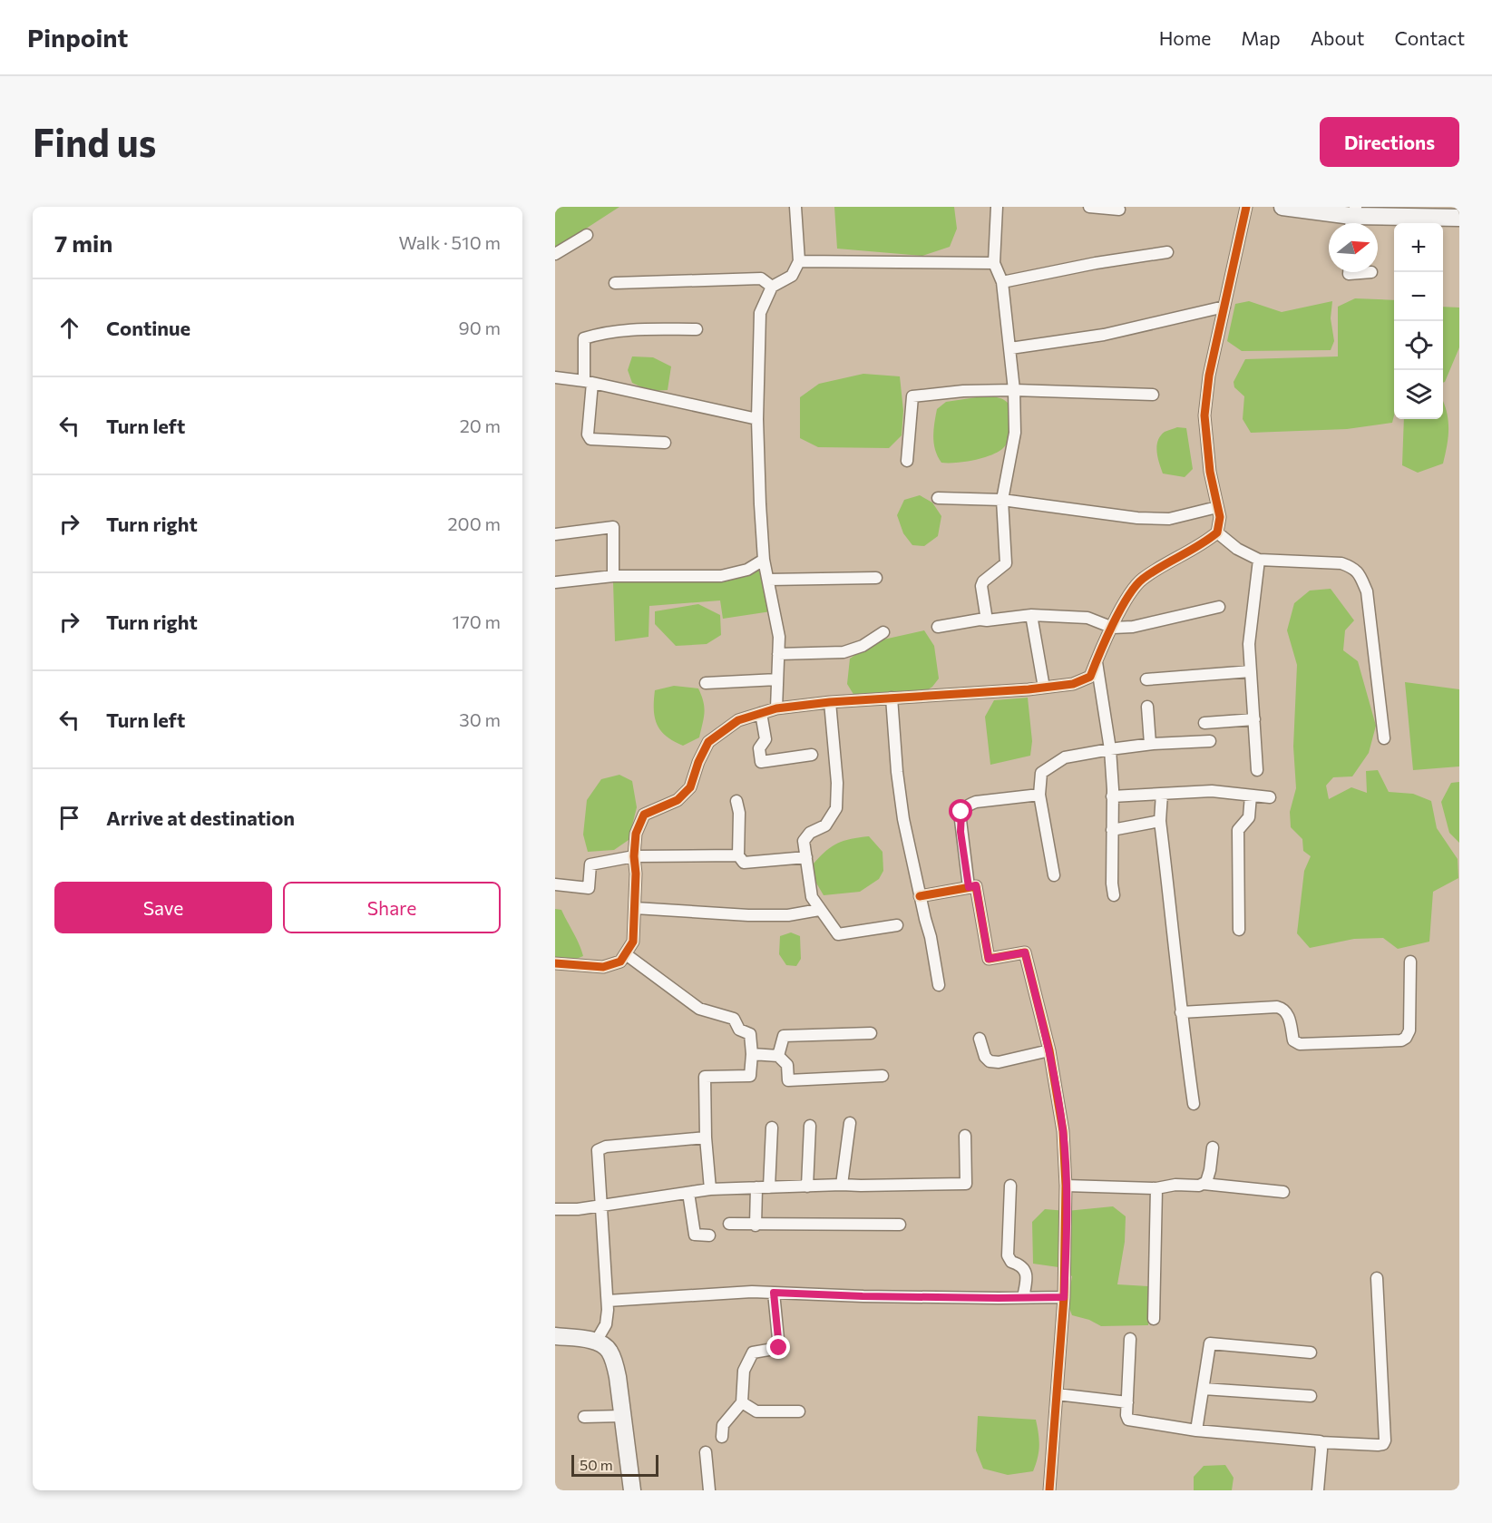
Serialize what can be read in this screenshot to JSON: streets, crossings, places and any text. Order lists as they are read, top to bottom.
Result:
{
  "scale_bar": "50 m",
  "north": "right",
  "page": {
    "header": "Pinpoint",
    "nav": [
      "Home",
      "Map",
      "About",
      "Contact"
    ],
    "buttons": [
      "Directions",
      ["Save", "Share"]
    ],
    "title": "Find us",
    "heading": ["7 min", "Walk · 510 m"],
    "map_buttons": ["+", "−"],
    "list": [
      ["Continue", "90 m"],
      ["Turn left", "20 m"],
      ["Turn right", "200 m"],
      ["Turn right", "170 m"],
      ["Turn left", "30 m"],
      "Arrive at destination"
    ],
    "scale": "50 m"
  }
}
